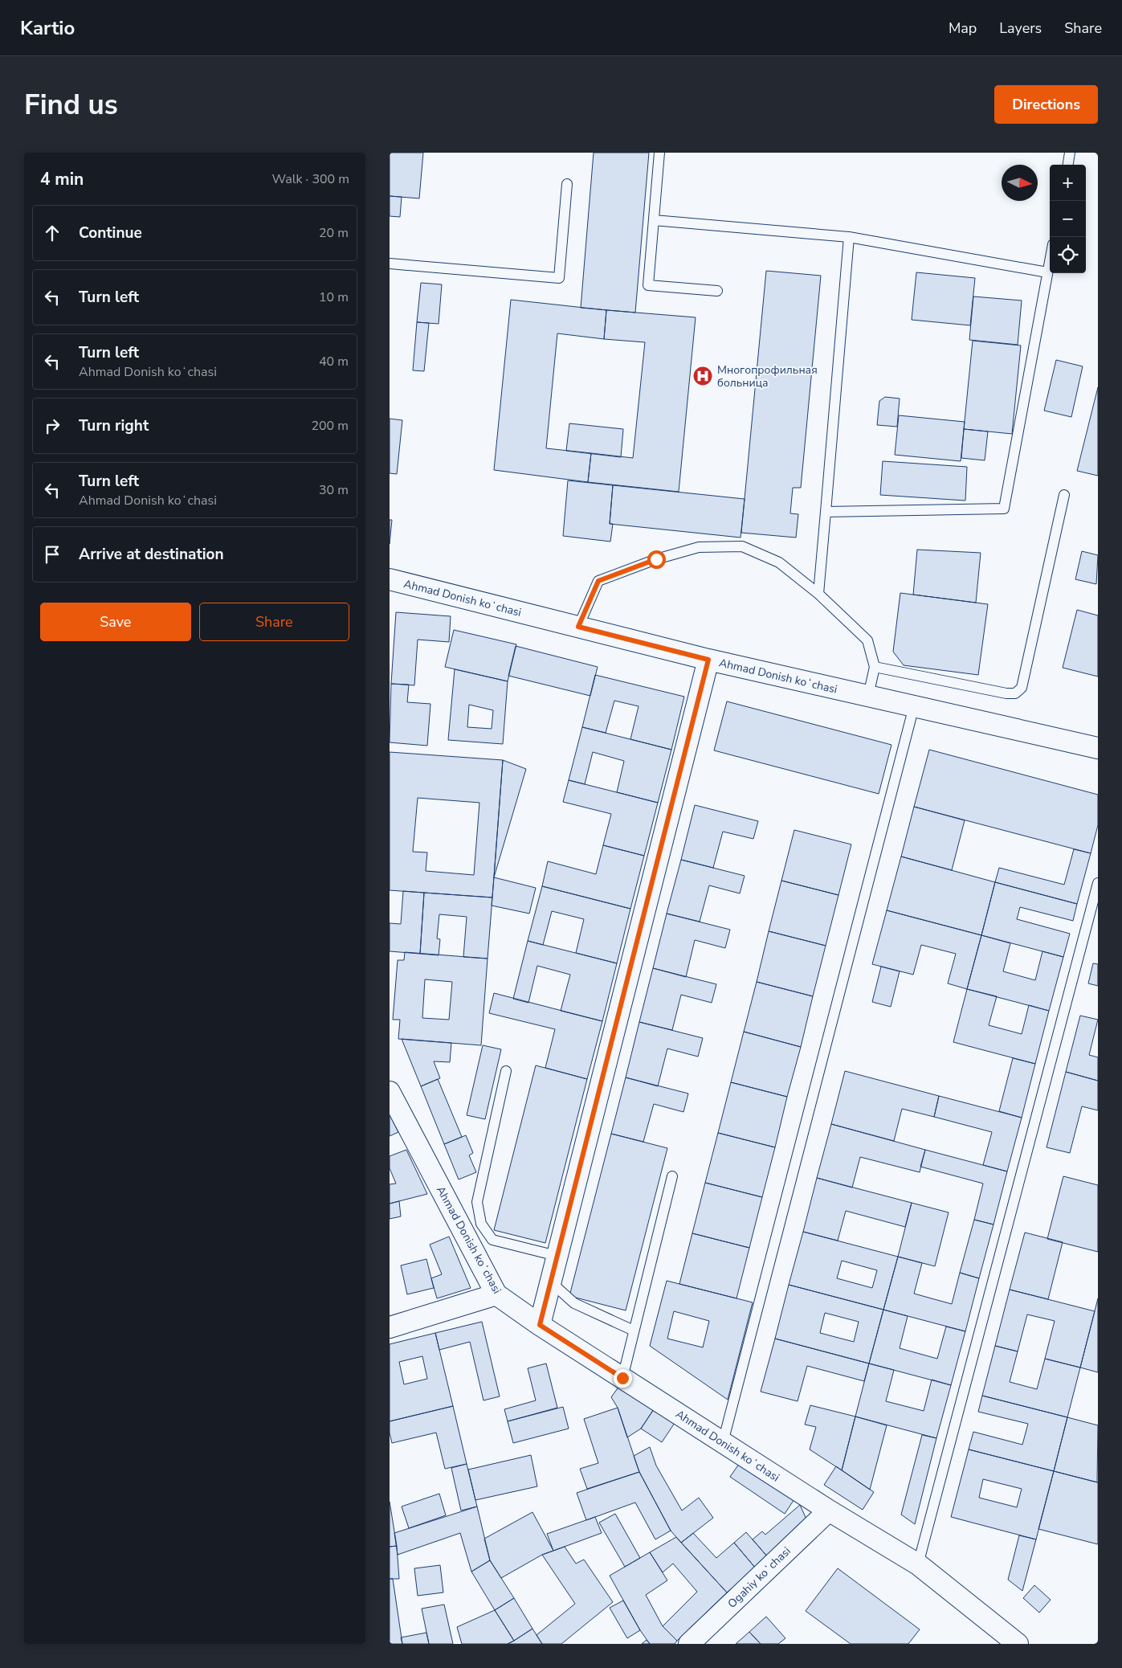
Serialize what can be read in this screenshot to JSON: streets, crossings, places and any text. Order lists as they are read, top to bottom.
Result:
{
  "streets": {
    "street": ["Ahmad Donish koʻchasi", "Ogahiy koʻchasi"]
  },
  "crossings": [
    ["Ahmad Donish koʻchasi", "Ogahiy koʻchasi"]
  ],
  "places": {
    "hospital": ["Многопрофильная больница"]
  },
  "north": "right",
  "page": {
    "header": "Kartio",
    "nav": ["Map", "Layers", "Share"],
    "buttons": [
      "Directions",
      ["Save", "Share"]
    ],
    "title": "Find us",
    "heading": ["4 min", "Walk · 300 m"],
    "map_buttons": ["+", "−"],
    "list": [
      ["Continue", "20 m"],
      ["Turn left", "10 m"],
      ["Turn left", "Ahmad Donish koʻchasi", "40 m"],
      ["Turn right", "200 m"],
      ["Turn left", "Ahmad Donish koʻchasi", "30 m"],
      "Arrive at destination"
    ]
  }
}
